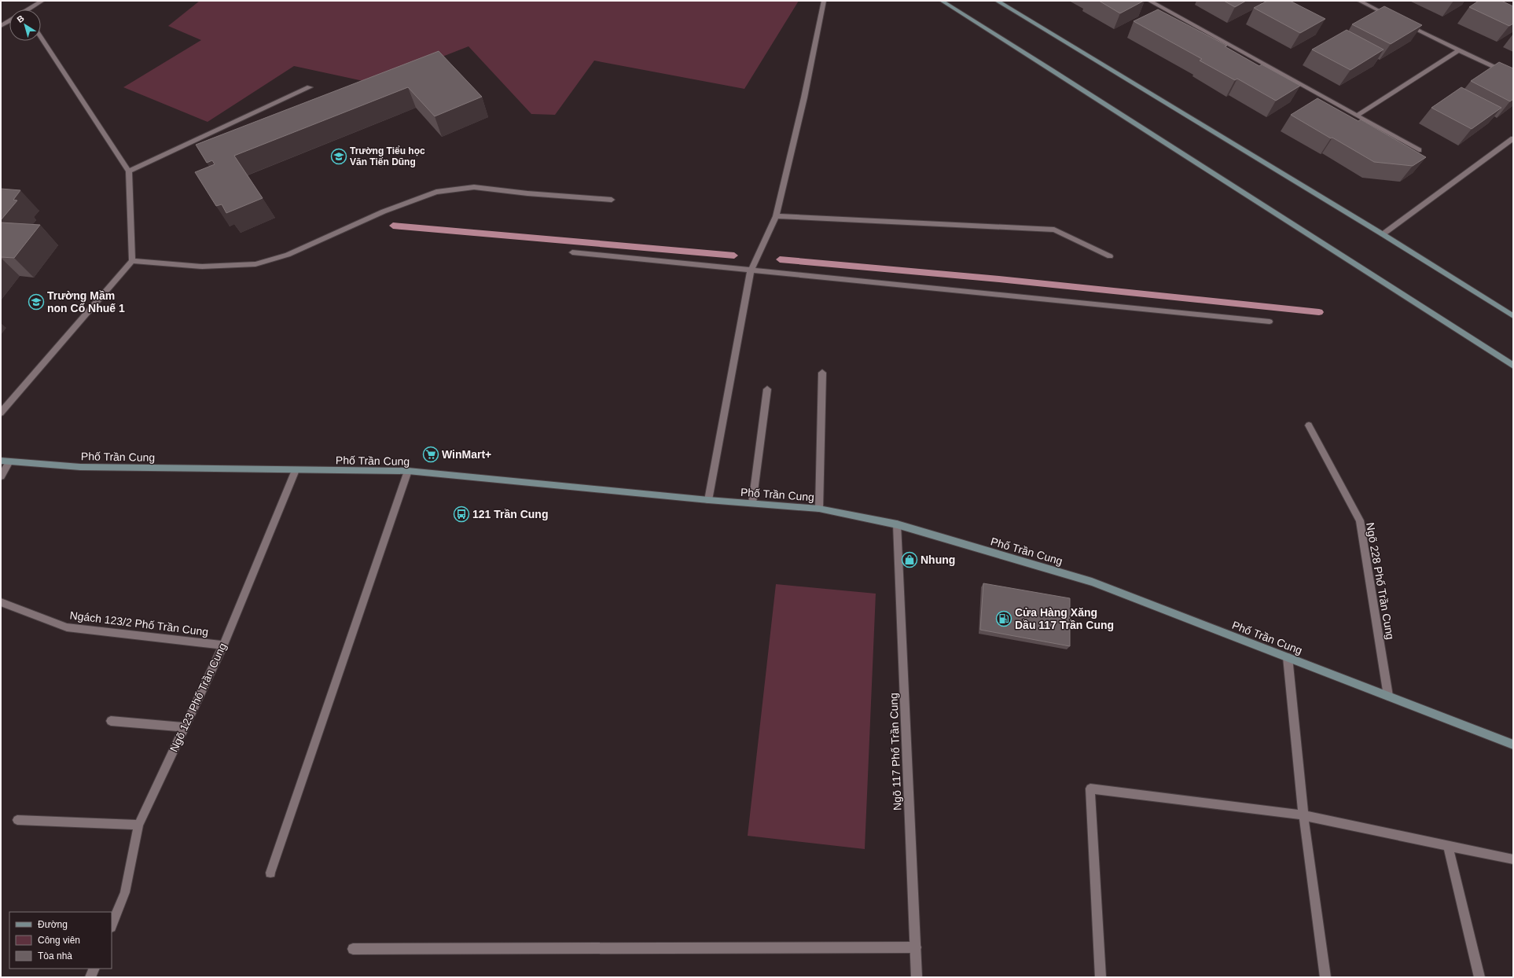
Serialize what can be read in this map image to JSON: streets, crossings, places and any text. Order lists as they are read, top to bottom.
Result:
{
  "streets": {
    "street": [
      "Phố Trần Cung",
      "Ngõ 228 Phố Trần Cung",
      "Ngách 123/2 Phố Trần Cung",
      "Ngõ 123 Phố Trần Cung",
      "Ngõ 117 Phố Trần Cung"
    ]
  },
  "crossings": [
    ["Phố Trần Cung", "Ngõ 228 Phố Trần Cung"],
    ["Phố Trần Cung", "Ngõ 123 Phố Trần Cung"],
    ["Phố Trần Cung", "Ngõ 117 Phố Trần Cung"],
    ["Ngách 123/2 Phố Trần Cung", "Ngõ 123 Phố Trần Cung"]
  ],
  "places": {
    "school or university": ["Trường Tiểu học Văn Tiến Dũng", "Trường Mầm non Cổ Nhuế 1"],
    "supermarket": ["WinMart+"],
    "bus stop": ["121 Trần Cung"],
    "shop": ["Nhung"],
    "fuel station": ["Cửa Hàng Xăng Dầu 117 Trần Cung"]
  },
  "legend": ["Đường", "Công viên", "Tòa nhà"],
  "north": "top left"
}
